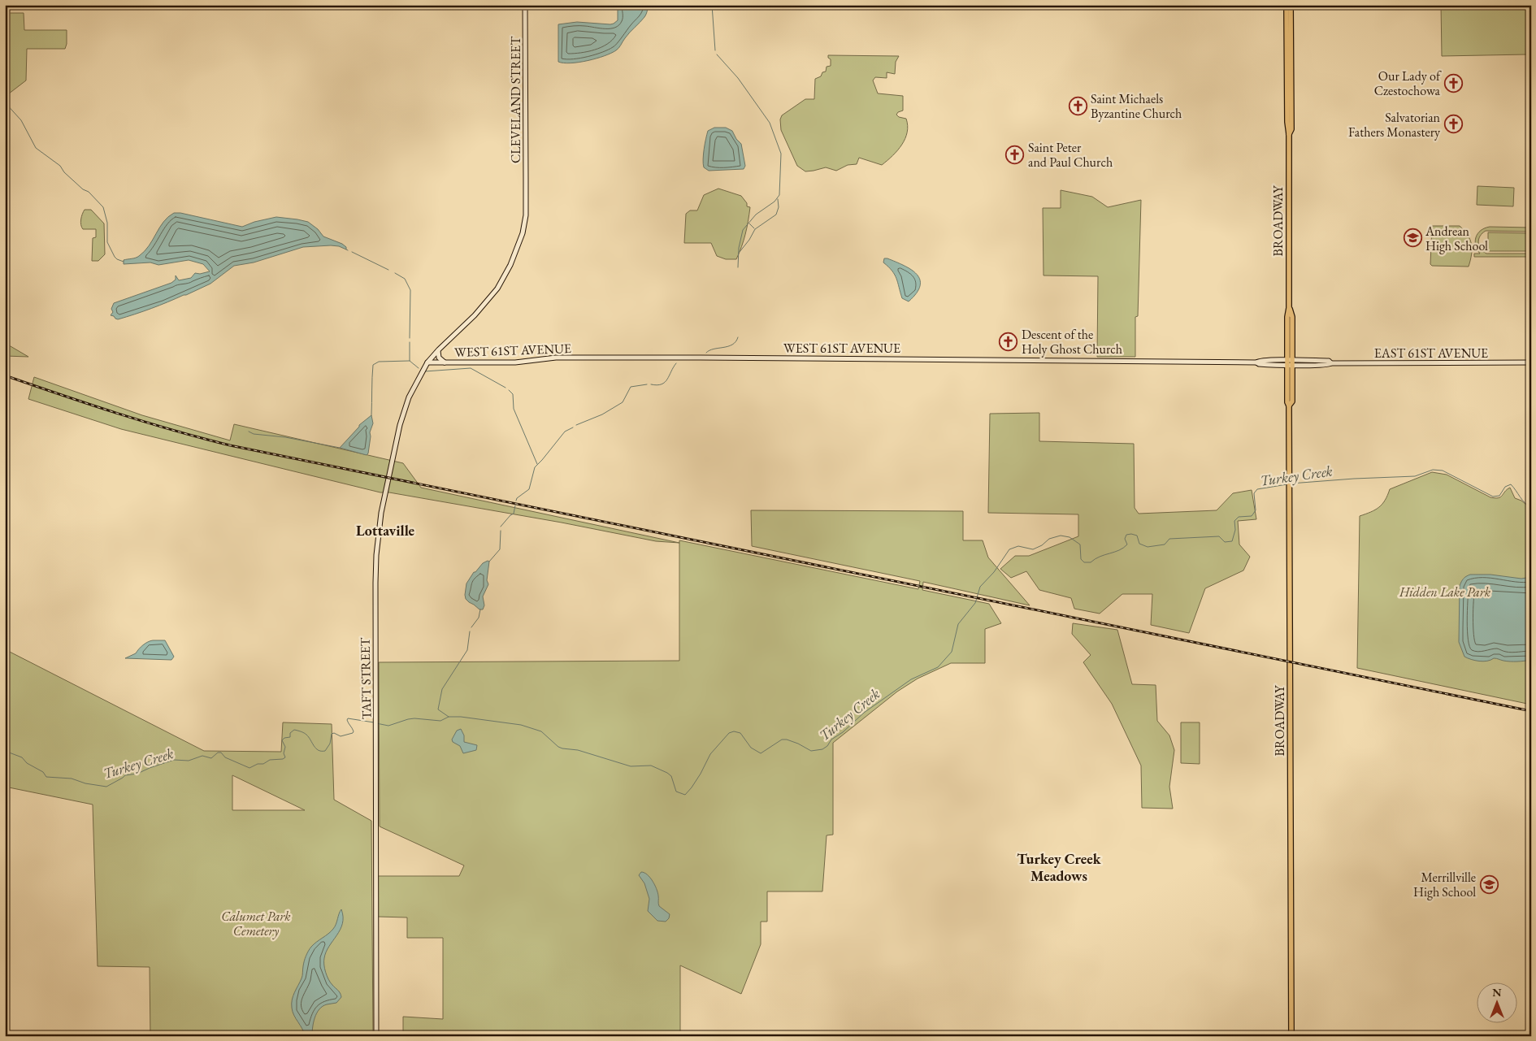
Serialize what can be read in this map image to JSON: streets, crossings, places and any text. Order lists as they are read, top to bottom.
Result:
{
  "streets": {
    "main road": [
      "CLEVELAND STREET",
      "BROADWAY",
      "WEST 61ST AVENUE",
      "EAST 61ST AVENUE",
      "TAFT STREET"
    ]
  },
  "crossings": [
    ["CLEVELAND STREET", "TAFT STREET"],
    ["BROADWAY", "WEST 61ST AVENUE"],
    ["BROADWAY", "EAST 61ST AVENUE"],
    ["WEST 61ST AVENUE", "EAST 61ST AVENUE"],
    ["WEST 61ST AVENUE", "TAFT STREET"]
  ],
  "districts": ["Lottaville", "Turkey Creek Meadows"],
  "water": ["Turkey Creek"],
  "parks": ["Hidden Lake Park", "Calumet Park Cemetery"],
  "places": {
    "church": [
      "Our Lady of Czestochowa",
      "Saint Michaels Byzantine Church",
      "Salvatorian Fathers Monastery",
      "Saint Peter and Paul Church",
      "Descent of the Holy Ghost Church"
    ],
    "school or university": ["Andrean High School", "Merrillville High School"]
  },
  "north": "top"
}
